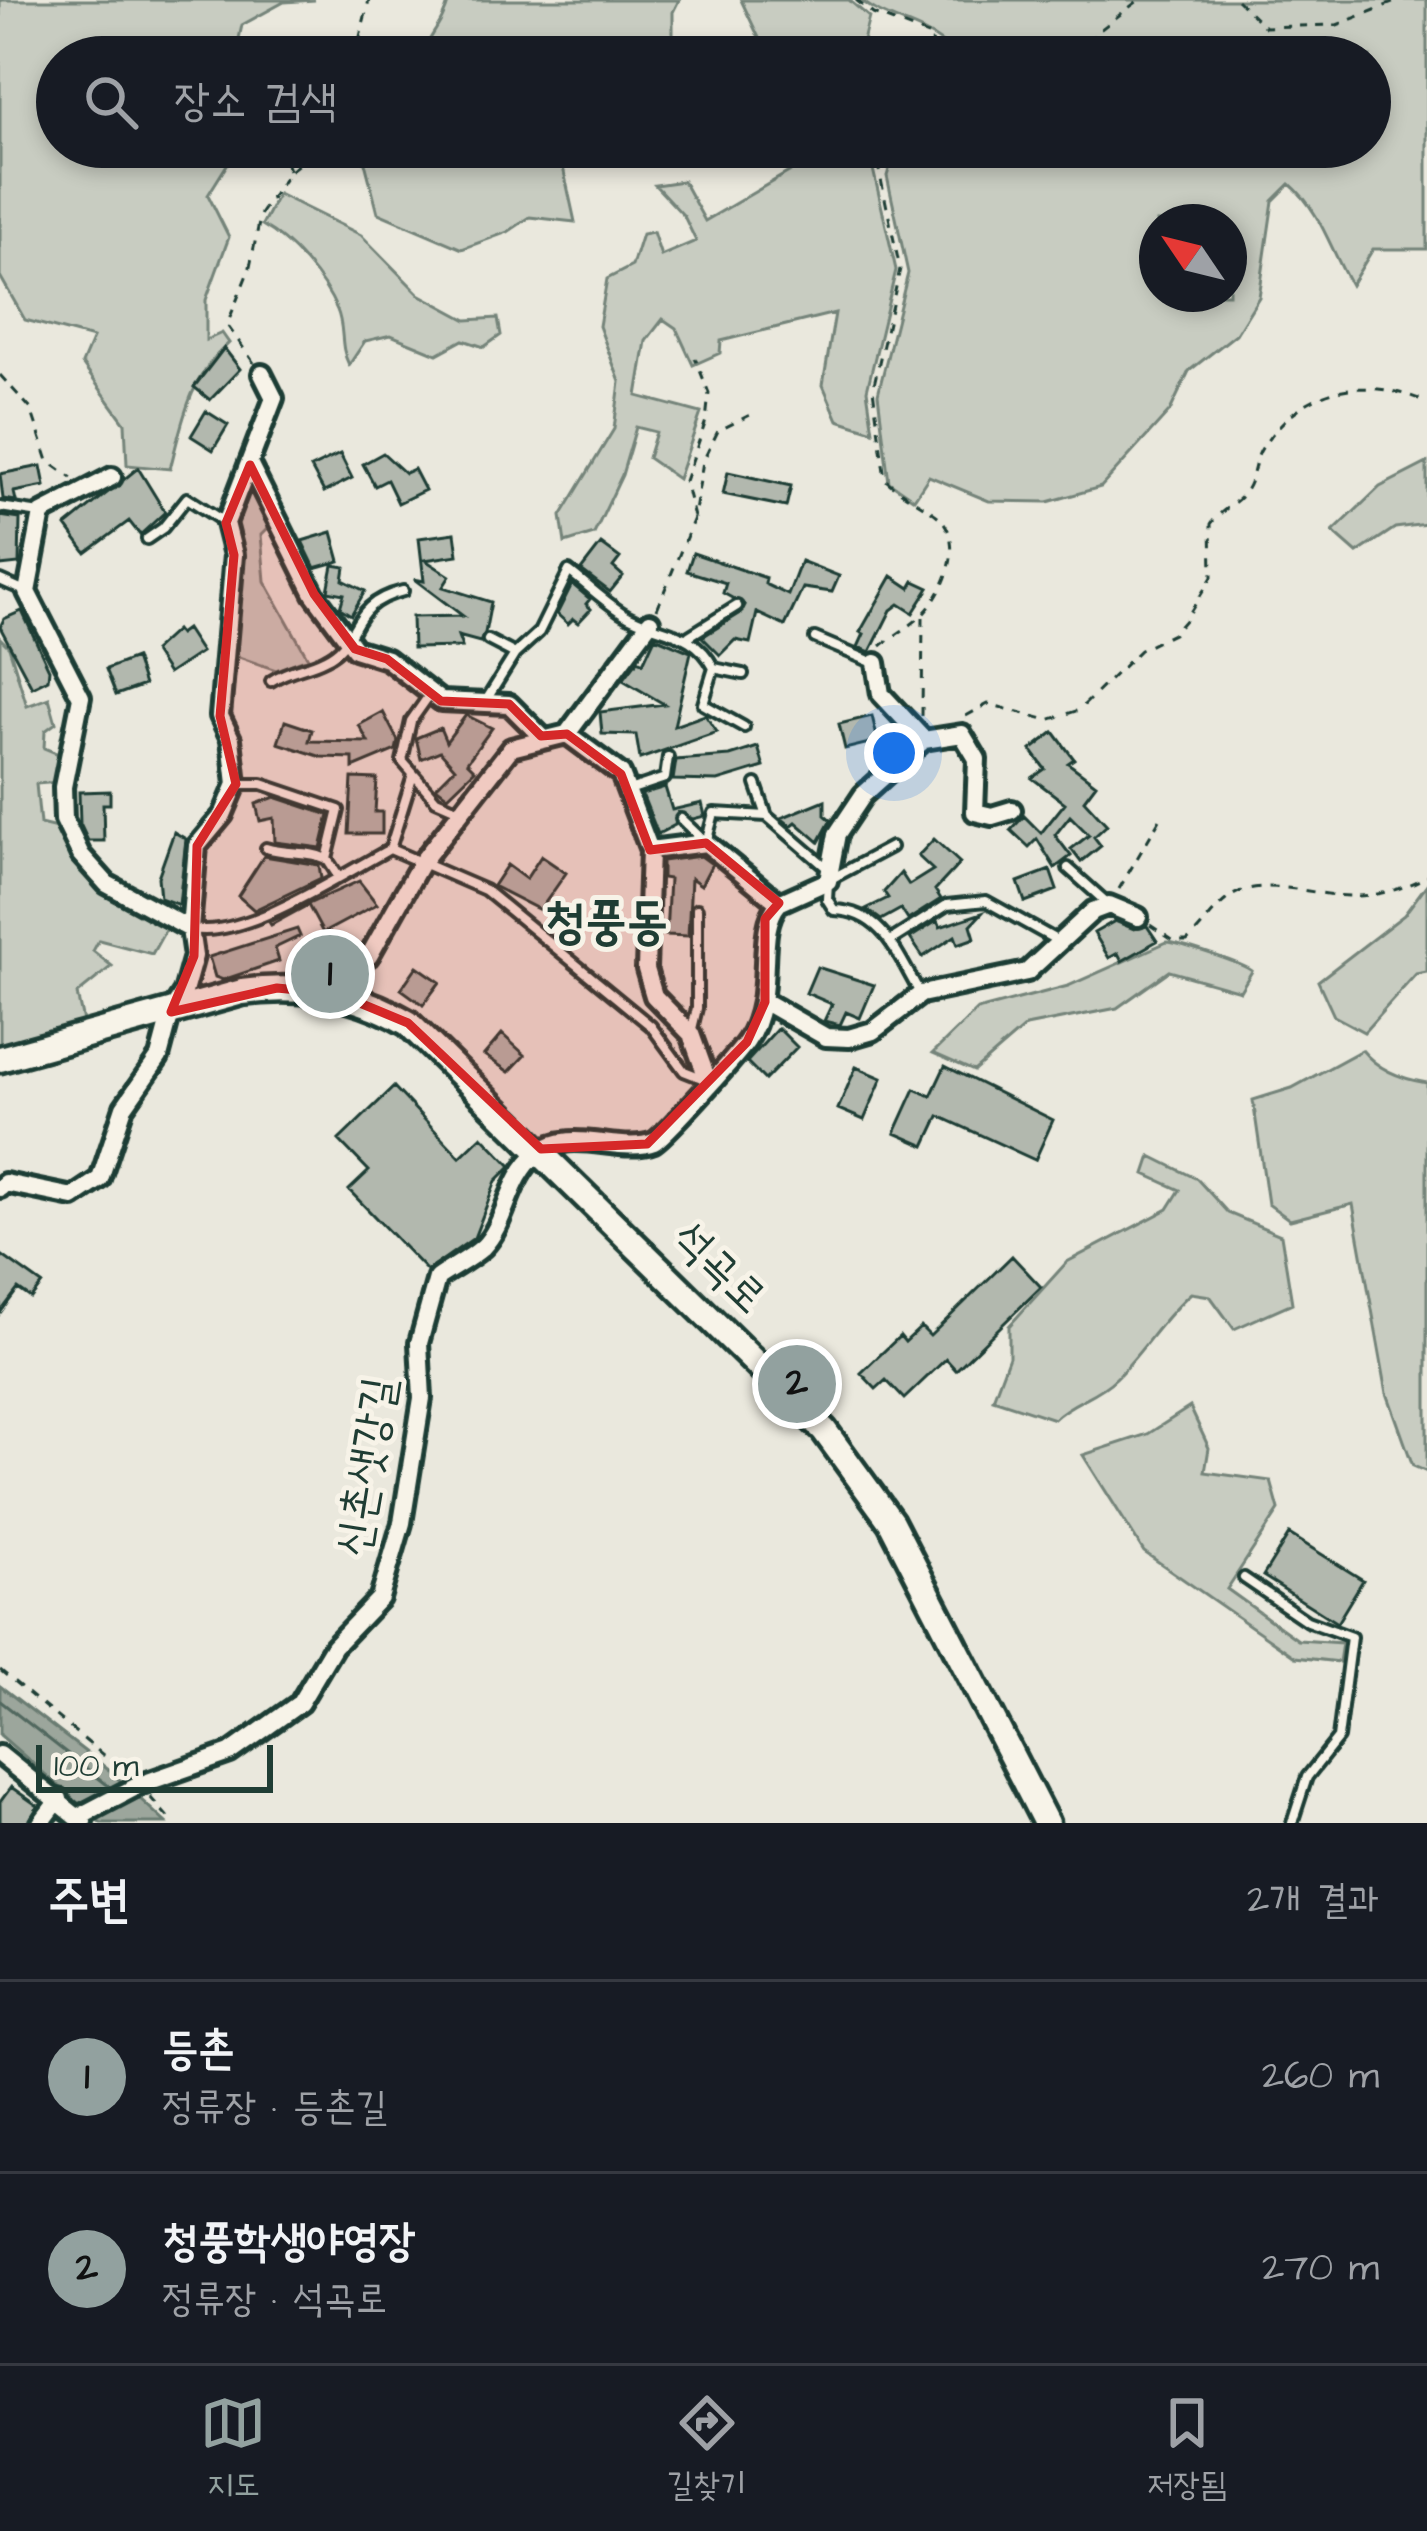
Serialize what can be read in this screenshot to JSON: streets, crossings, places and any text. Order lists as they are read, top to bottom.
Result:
{
  "streets": {
    "street": ["석곡로", "신촌샛강길"]
  },
  "crossings": [
    ["석곡로", "신촌샛강길"]
  ],
  "districts": ["청풍동"],
  "scale_bar": "100 m",
  "north": "top left",
  "page": {
    "search": "장소 검색",
    "pins": ["1", "2"],
    "scale": "100 m",
    "heading": ["주변", "2개 결과"],
    "list": [
      {
        "mark": "1",
        "name": "등촌",
        "note": "정류장 · 등촌길",
        "value": "260 m"
      },
      {
        "mark": "2",
        "name": "청풍학생야영장",
        "note": "정류장 · 석곡로",
        "value": "270 m"
      }
    ],
    "nav": ["지도", "길찾기", "저장됨"]
  }
}
